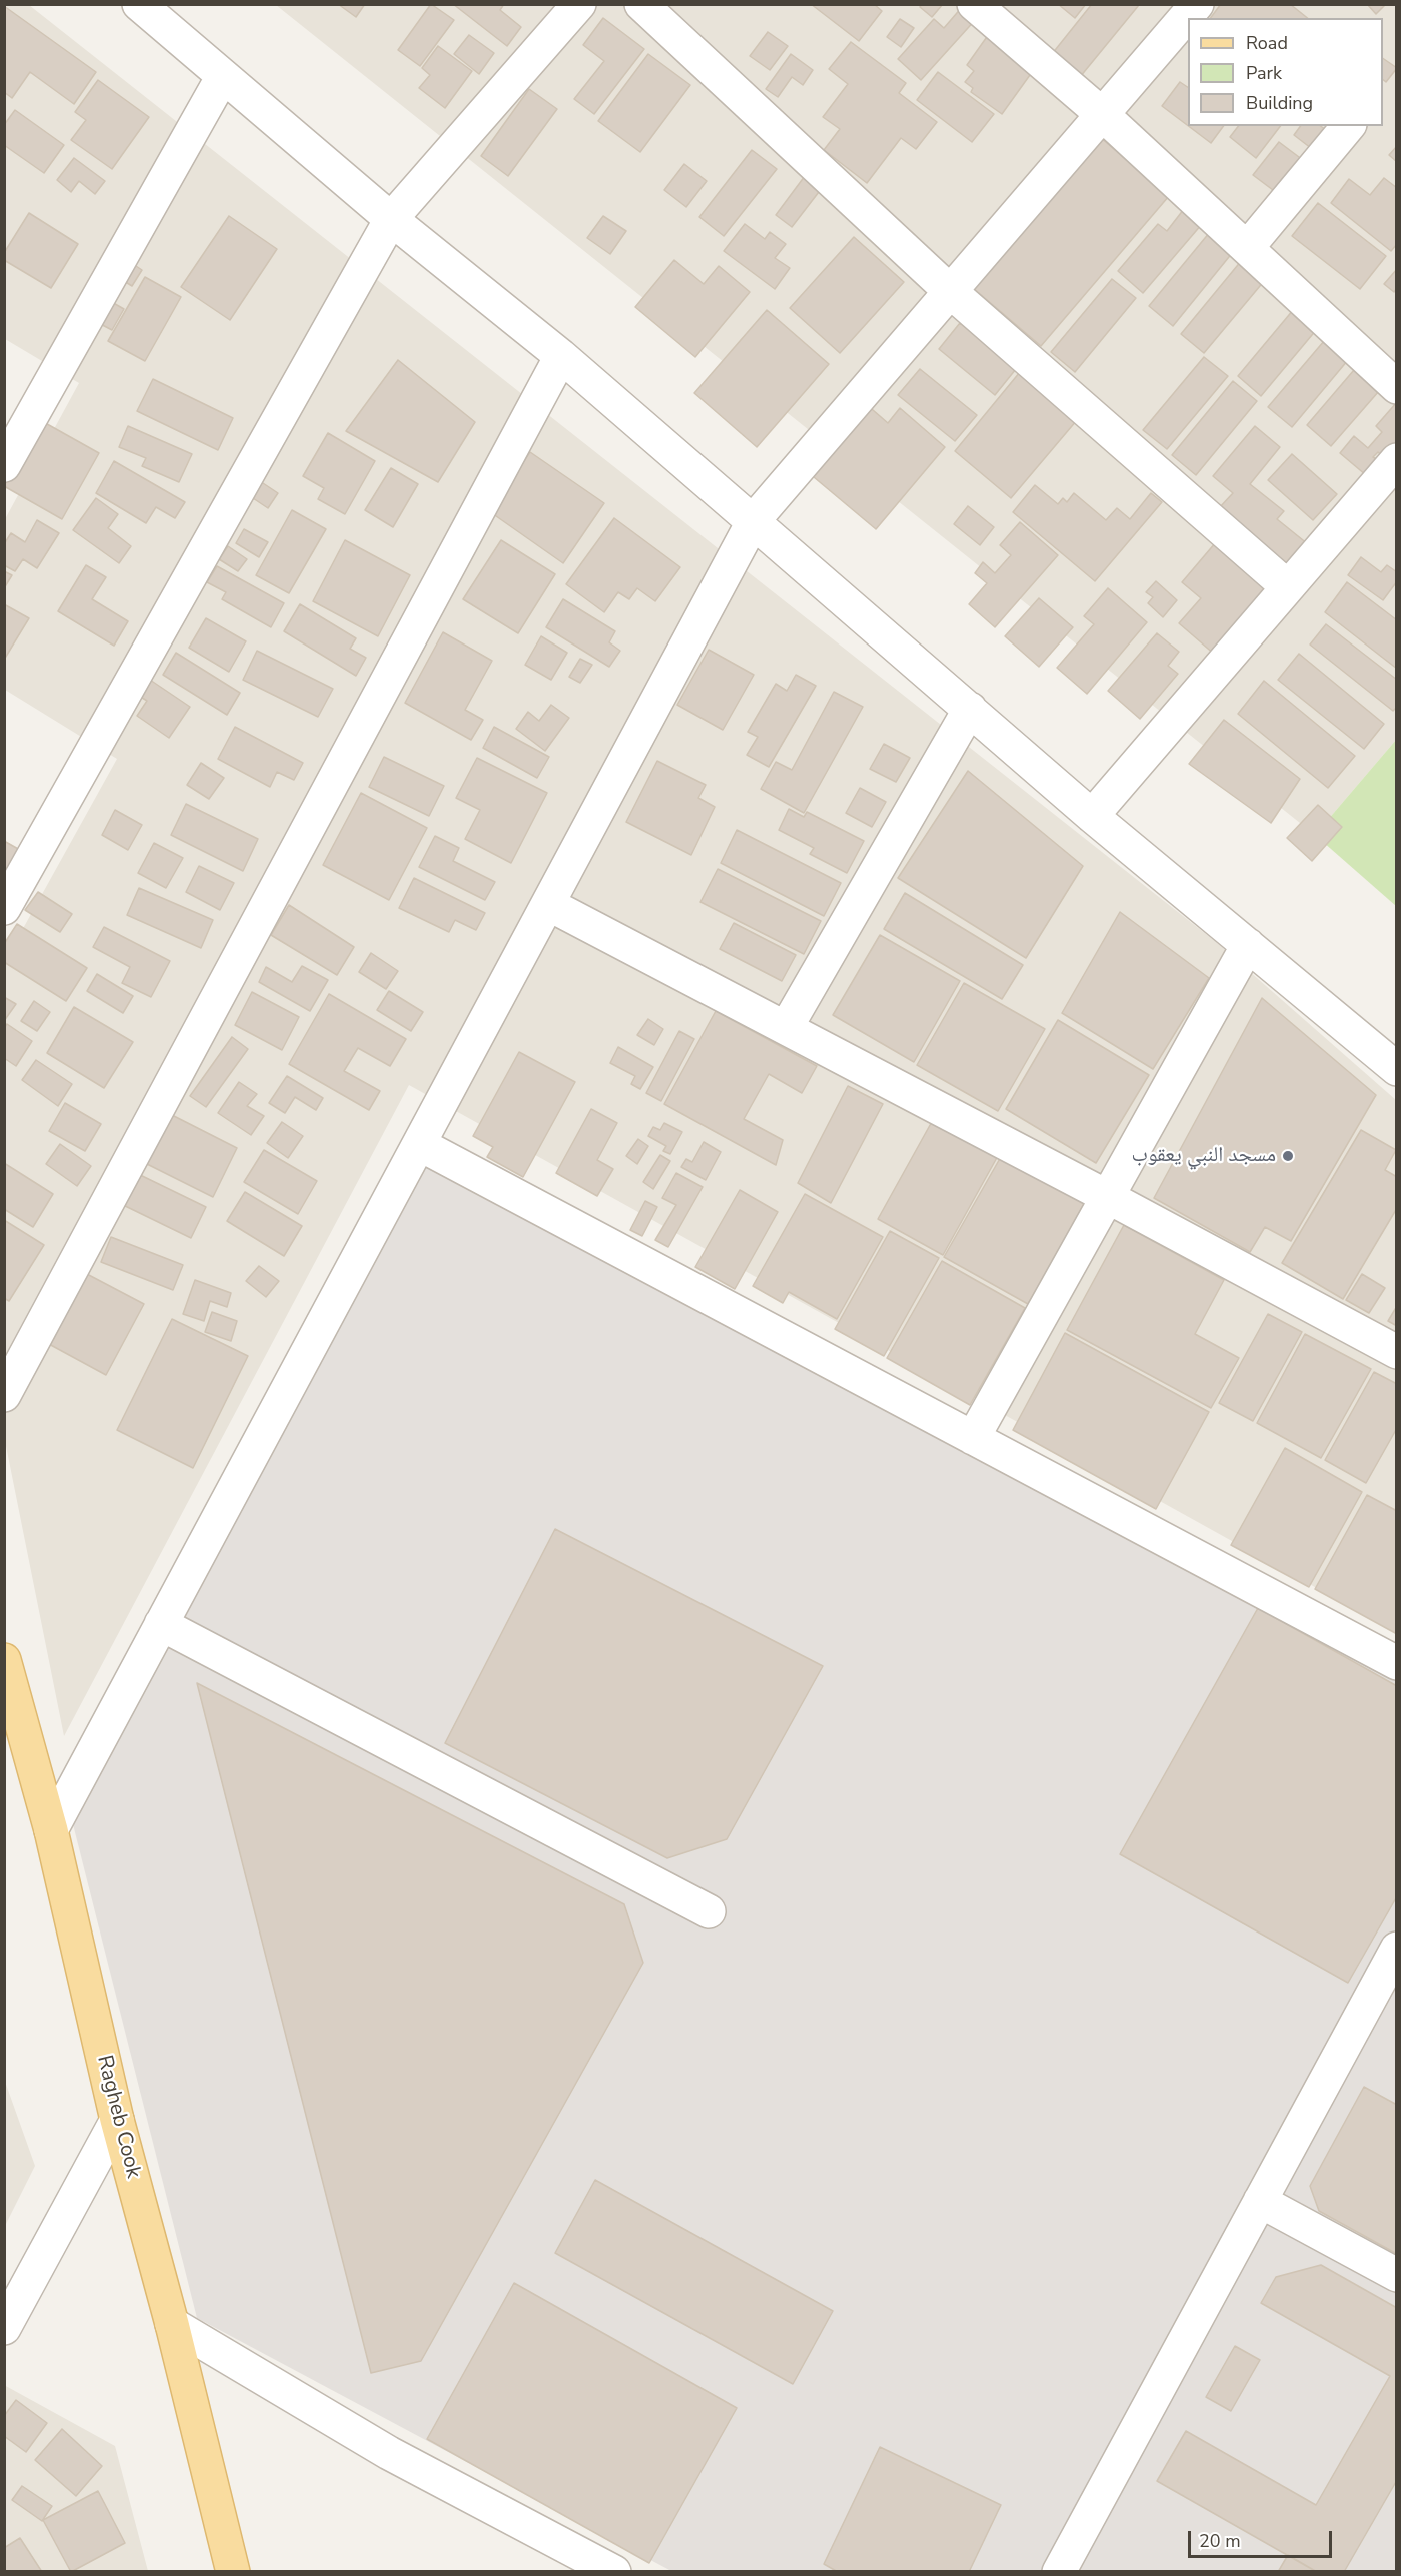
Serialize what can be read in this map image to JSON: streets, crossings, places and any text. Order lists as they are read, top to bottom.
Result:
{
  "streets": {
    "main road": ["Ragheb Cook"]
  },
  "places": ["مسجد النبي يعقوب"],
  "legend": ["Road", "Park", "Building"],
  "scale_bar": "20 m"
}
